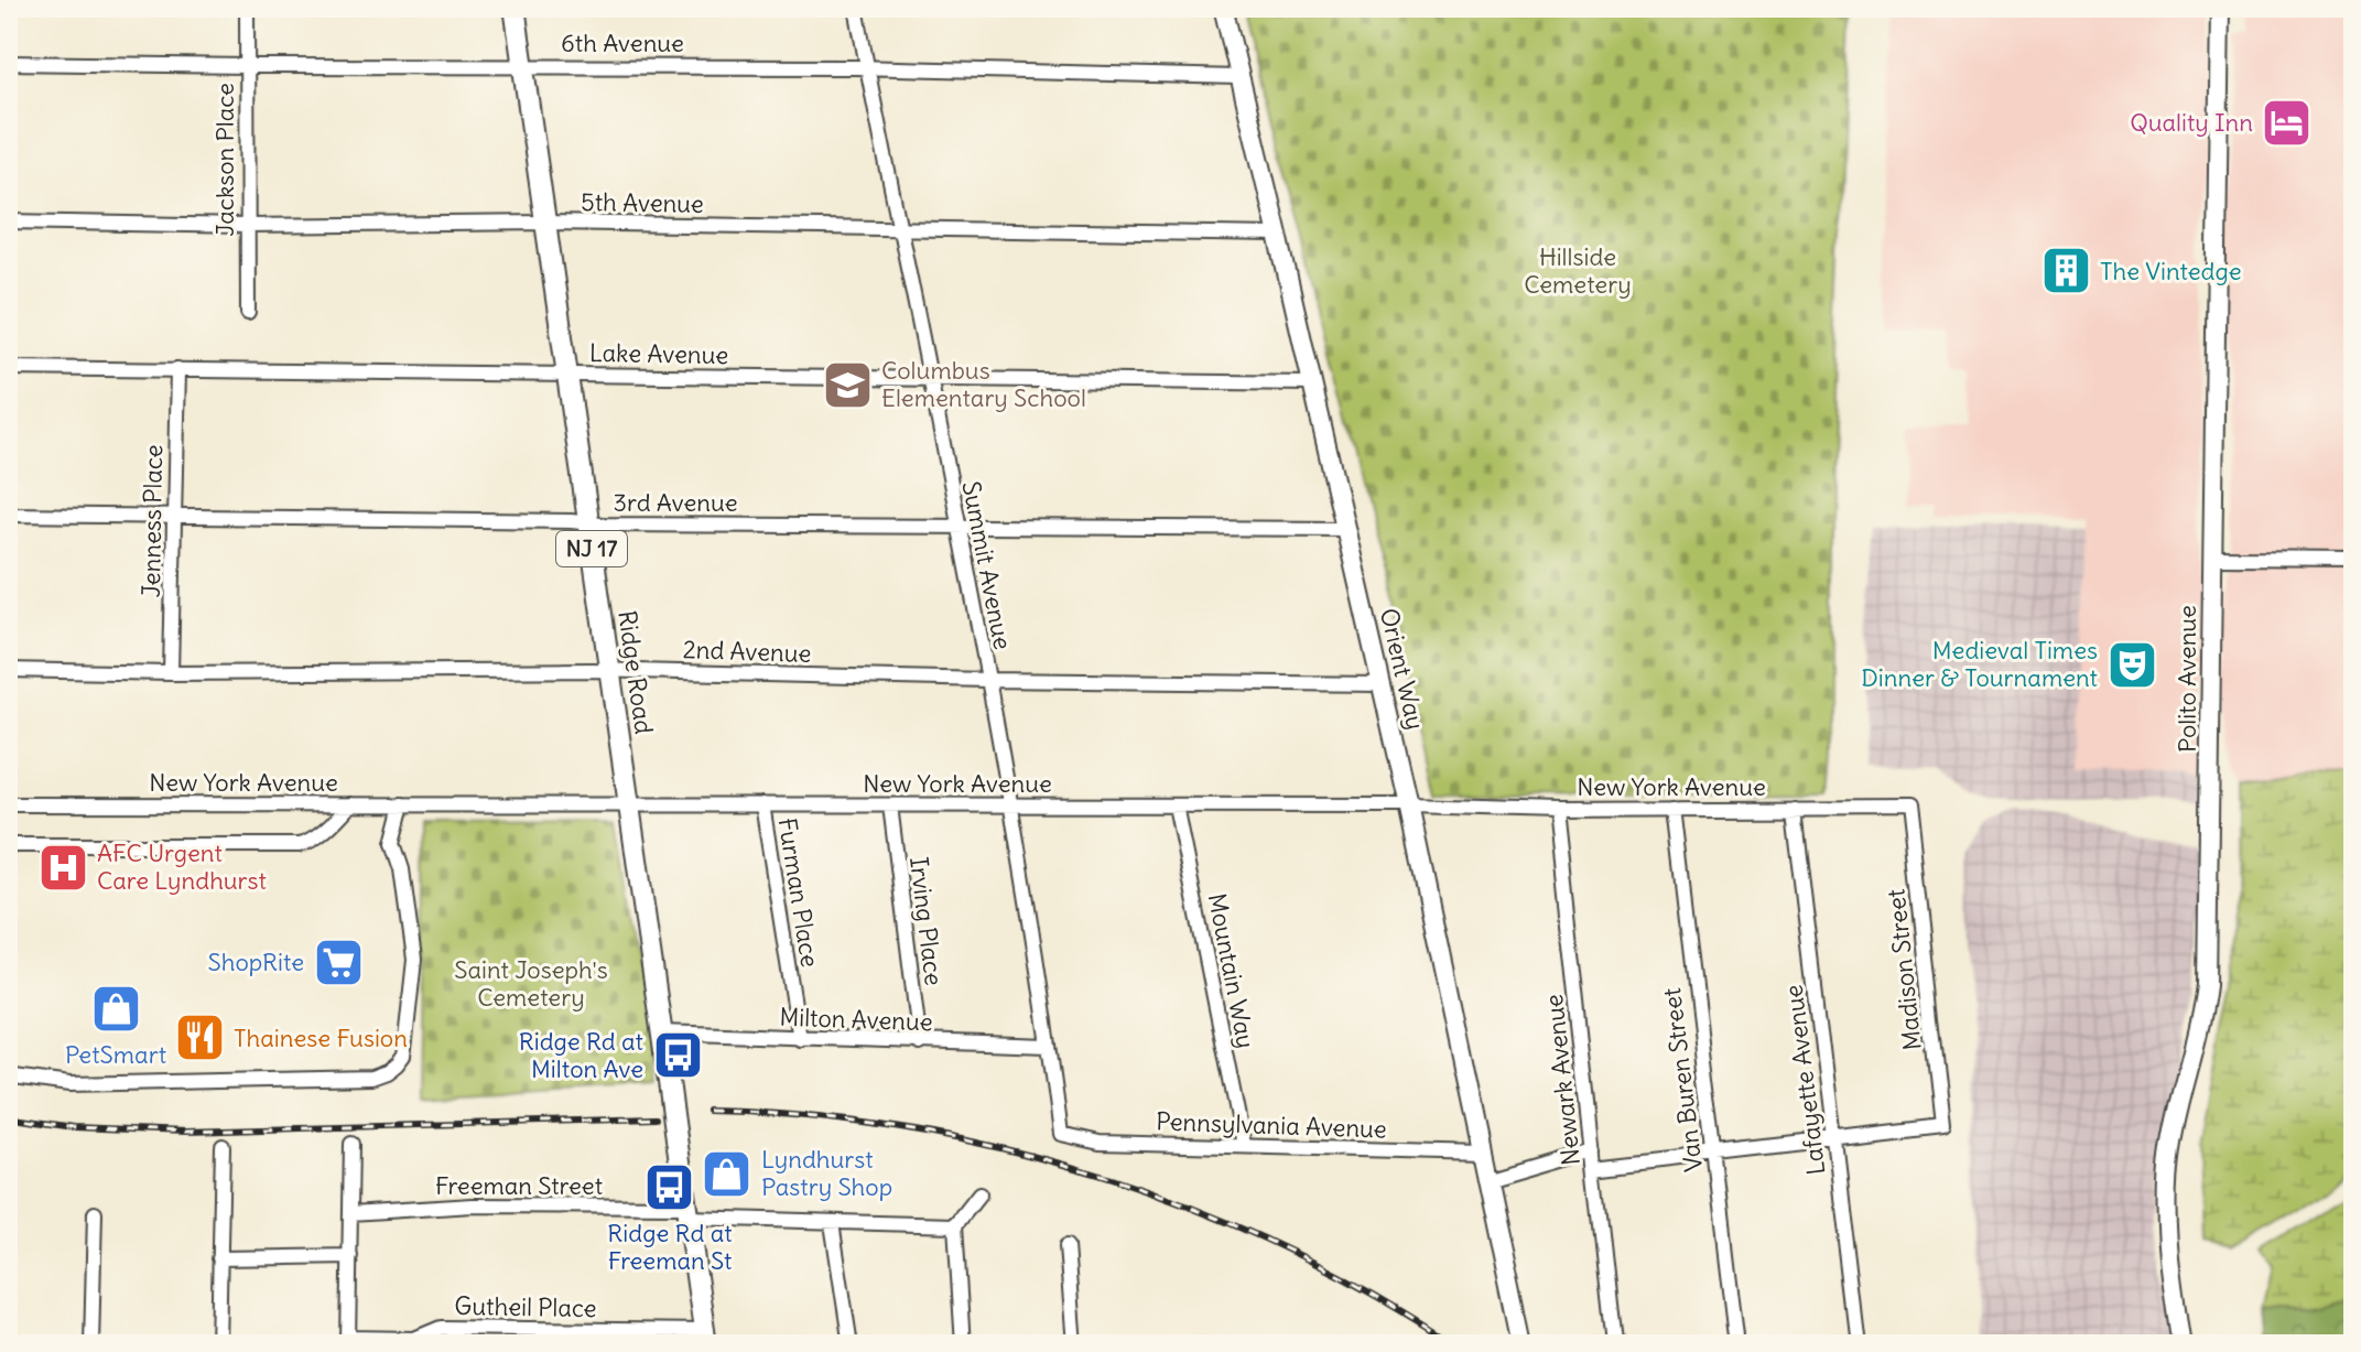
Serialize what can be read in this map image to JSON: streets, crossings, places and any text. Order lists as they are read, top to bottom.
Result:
{
  "streets": {
    "main road": ["NJ 17", "Ridge Road"],
    "street": [
      "6th Avenue",
      "Jackson Place",
      "5th Avenue",
      "Lake Avenue",
      "3rd Avenue",
      "Jenness Place",
      "Summit Avenue",
      "2nd Avenue",
      "Orient Way",
      "Polito Avenue",
      "New York Avenue",
      "Furman Place",
      "Irving Place",
      "Madison Street",
      "Mountain Way",
      "Milton Avenue",
      "Newark Avenue",
      "Van Buren Street",
      "Lafayette Avenue",
      "Pennsylvania Avenue",
      "Freeman Street",
      "Gutheil Place"
    ]
  },
  "crossings": [
    ["6th Avenue", "Jackson Place"],
    ["6th Avenue", "Summit Avenue"],
    ["6th Avenue", "Orient Way"],
    ["6th Avenue", "Ridge Road"],
    ["Jackson Place", "5th Avenue"],
    ["5th Avenue", "Summit Avenue"],
    ["5th Avenue", "Orient Way"],
    ["5th Avenue", "Ridge Road"],
    ["Lake Avenue", "Jenness Place"],
    ["Lake Avenue", "Summit Avenue"],
    ["Lake Avenue", "Orient Way"],
    ["Lake Avenue", "Ridge Road"],
    ["3rd Avenue", "Jenness Place"],
    ["3rd Avenue", "Summit Avenue"],
    ["3rd Avenue", "Orient Way"],
    ["3rd Avenue", "Ridge Road"],
    ["Jenness Place", "2nd Avenue"],
    ["Summit Avenue", "2nd Avenue"],
    ["Summit Avenue", "New York Avenue"],
    ["Summit Avenue", "Milton Avenue"],
    ["Summit Avenue", "Pennsylvania Avenue"],
    ["2nd Avenue", "Orient Way"],
    ["2nd Avenue", "Ridge Road"],
    ["Orient Way", "New York Avenue"],
    ["Orient Way", "Pennsylvania Avenue"],
    ["Ridge Road", "New York Avenue"],
    ["Ridge Road", "Milton Avenue"],
    ["Ridge Road", "Freeman Street"],
    ["Ridge Road", "Gutheil Place"],
    ["New York Avenue", "Furman Place"],
    ["New York Avenue", "Irving Place"],
    ["New York Avenue", "Madison Street"],
    ["New York Avenue", "Mountain Way"],
    ["New York Avenue", "Newark Avenue"],
    ["New York Avenue", "Van Buren Street"],
    ["New York Avenue", "Lafayette Avenue"],
    ["Furman Place", "Milton Avenue"],
    ["Irving Place", "Milton Avenue"],
    ["Madison Street", "Lafayette Avenue"],
    ["Mountain Way", "Pennsylvania Avenue"]
  ],
  "parks": ["Hillside Cemetery", "Saint Joseph's Cemetery"],
  "places": {
    "hotel": ["Quality Inn"],
    "building": ["The Vintedge"],
    "school or university": ["Columbus Elementary School"],
    "theatre": ["Medieval Times Dinner & Tournament"],
    "hospital": ["AFC Urgent Care Lyndhurst"],
    "supermarket": ["ShopRite"],
    "shop": ["PetSmart", "Lyndhurst Pastry Shop"],
    "restaurant": ["Thainese Fusion"],
    "bus stop": ["Ridge Rd at Milton Ave", "Ridge Rd at Freeman St"]
  }
}
